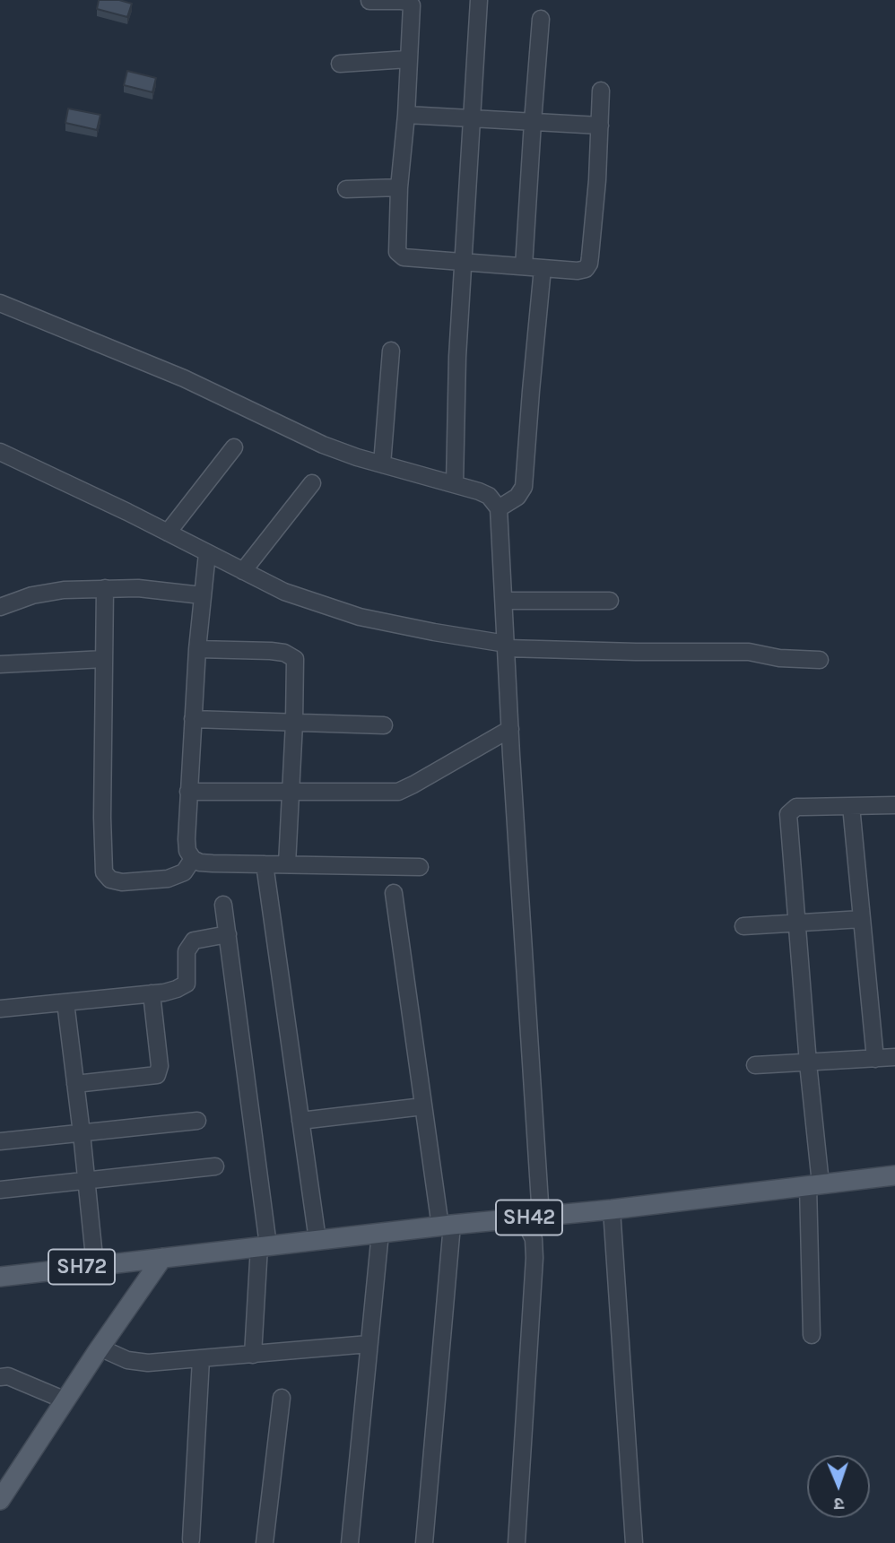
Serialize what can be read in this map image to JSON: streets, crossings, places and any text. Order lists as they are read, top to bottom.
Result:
{
  "streets": {
    "main road": ["SH42", "SH72"]
  },
  "crossings": [
    ["SH42", "SH72"]
  ],
  "north": "bottom"
}
